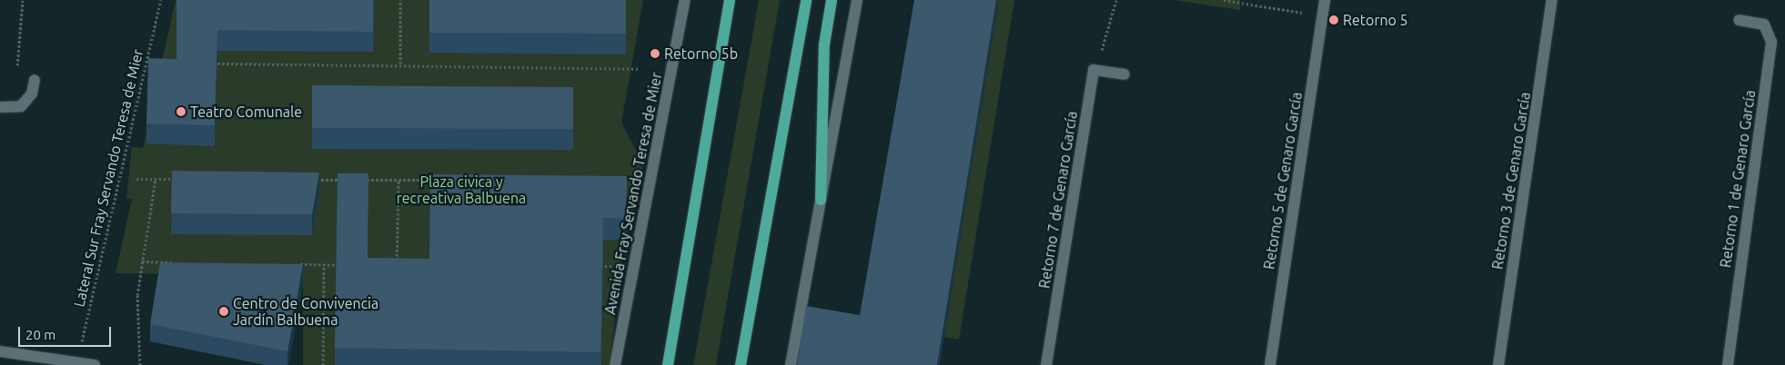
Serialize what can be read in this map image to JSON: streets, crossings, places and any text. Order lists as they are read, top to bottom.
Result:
{
  "streets": {
    "street": [
      "Retorno 1 de Genaro García",
      "Retorno 5 de Genaro García",
      "Retorno 3 de Genaro García",
      "Avenida Fray Servando Teresa de Mier",
      "Retorno 7 de Genaro García"
    ],
    "path": ["Lateral Sur Fray Servando Teresa de Mier"]
  },
  "parks": ["Plaza civica y recreativa Balbuena"],
  "places": [
    "Retorno 5",
    "Retorno 5b",
    "Teatro Comunale",
    "Centro de Convivencia Jardín Balbuena"
  ],
  "scale_bar": "20 m"
}
